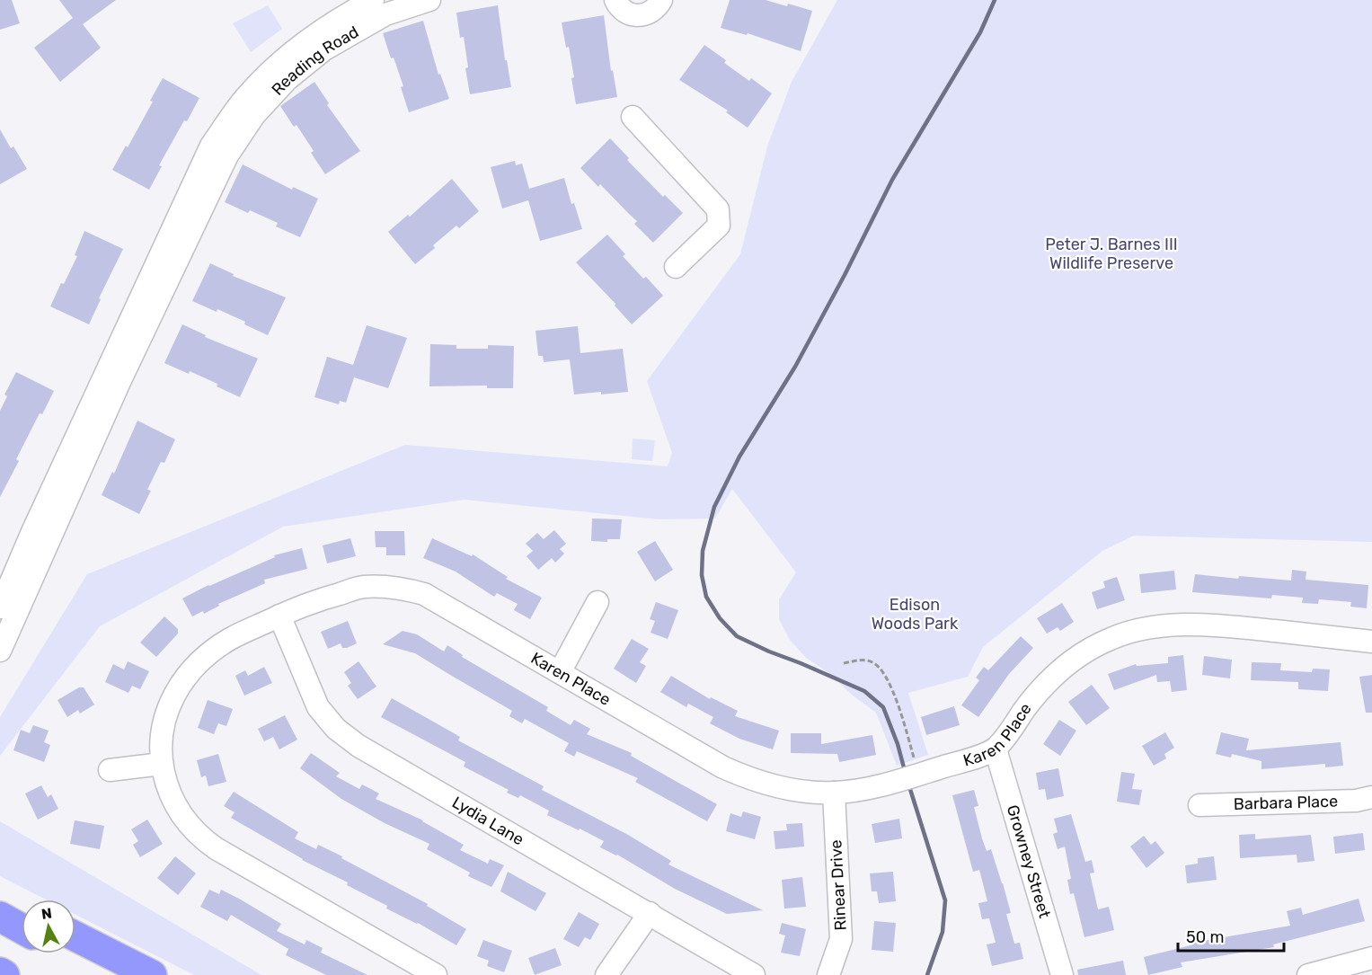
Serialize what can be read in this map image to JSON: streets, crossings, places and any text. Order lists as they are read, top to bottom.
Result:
{
  "streets": {
    "street": [
      "Reading Road",
      "Karen Place",
      "Barbara Place",
      "Lydia Lane",
      "Growney Street",
      "Rinear Drive"
    ]
  },
  "crossings": [
    ["Karen Place", "Lydia Lane"],
    ["Karen Place", "Growney Street"],
    ["Karen Place", "Rinear Drive"]
  ],
  "parks": ["Peter J. Barnes III Wildlife Preserve", "Edison Woods Park"],
  "scale_bar": "50 m",
  "north": "top"
}
